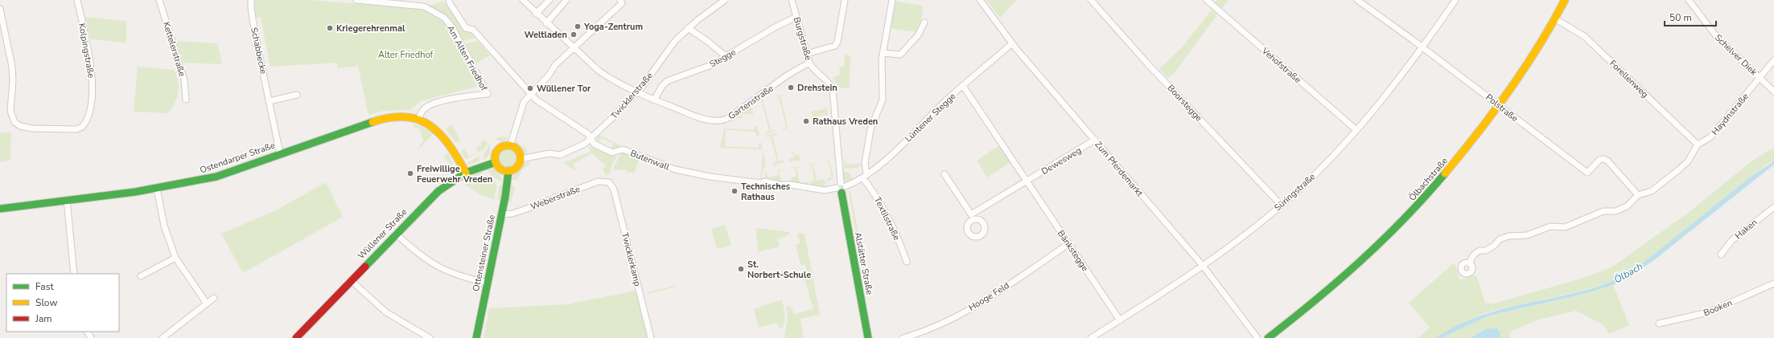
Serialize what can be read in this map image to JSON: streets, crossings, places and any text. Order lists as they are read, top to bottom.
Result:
{
  "streets": {
    "street": [
      "Burgstraße",
      "Kettelerstraße",
      "Kolpingstraße",
      "Schabbecke",
      "Schelver Diek",
      "Am Alten Friedhof",
      "Stegge",
      "Vehofstraße",
      "Forellenweg",
      "Twicklerstraße",
      "Gartenstraße",
      "Boorstegge",
      "Polstraße",
      "Haydnstraße",
      "Lüntener Stegge",
      "Ostendarper Straße",
      "Butenwall",
      "Dewesweg",
      "Zum Pferdemarkt",
      "Ölbachstraße",
      "Süringstraße",
      "Weberstraße",
      "Textilstraße",
      "Haken",
      "Wüllener Straße",
      "Bänkstegge",
      "Ottensteiner Straße",
      "Twicklerkamp",
      "Alstätter Straße",
      "Hooge Feld",
      "Booken"
    ]
  },
  "crossings": [
    ["Burgstraße", "Stegge"],
    ["Burgstraße", "Gartenstraße"],
    ["Burgstraße", "Lüntener Stegge"],
    ["Burgstraße", "Butenwall"],
    ["Burgstraße", "Alstätter Straße"],
    ["Schabbecke", "Ostendarper Straße"],
    ["Schelver Diek", "Haydnstraße"],
    ["Am Alten Friedhof", "Ostendarper Straße"],
    ["Stegge", "Gartenstraße"],
    ["Vehofstraße", "Süringstraße"],
    ["Forellenweg", "Haydnstraße"],
    ["Forellenweg", "Ölbachstraße"],
    ["Twicklerstraße", "Gartenstraße"],
    ["Twicklerstraße", "Butenwall"],
    ["Twicklerstraße", "Wüllener Straße"],
    ["Twicklerstraße", "Ottensteiner Straße"],
    ["Boorstegge", "Süringstraße"],
    ["Polstraße", "Haydnstraße"],
    ["Polstraße", "Ölbachstraße"],
    ["Polstraße", "Süringstraße"],
    ["Lüntener Stegge", "Butenwall"],
    ["Lüntener Stegge", "Zum Pferdemarkt"],
    ["Lüntener Stegge", "Textilstraße"],
    ["Lüntener Stegge", "Bänkstegge"],
    ["Lüntener Stegge", "Alstätter Straße"],
    ["Butenwall", "Alstätter Straße"],
    ["Dewesweg", "Zum Pferdemarkt"],
    ["Dewesweg", "Bänkstegge"],
    ["Zum Pferdemarkt", "Süringstraße"],
    ["Süringstraße", "Bänkstegge"],
    ["Weberstraße", "Ottensteiner Straße"],
    ["Weberstraße", "Twicklerkamp"],
    ["Wüllener Straße", "Ottensteiner Straße"],
    ["Bänkstegge", "Hooge Feld"]
  ],
  "water": ["Ölbach"],
  "parks": ["Alter Friedhof"],
  "places": [
    "Yoga-Zentrum",
    "Kriegerehrenmal",
    "Weltladen",
    "Drehstein",
    "Wüllener Tor",
    "Rathaus Vreden",
    "Freiwillige Feuerwehr Vreden",
    "Technisches Rathaus",
    "St. Norbert-Schule"
  ],
  "legend": ["Fast", "Slow", "Jam"],
  "scale_bar": "50 m"
}
